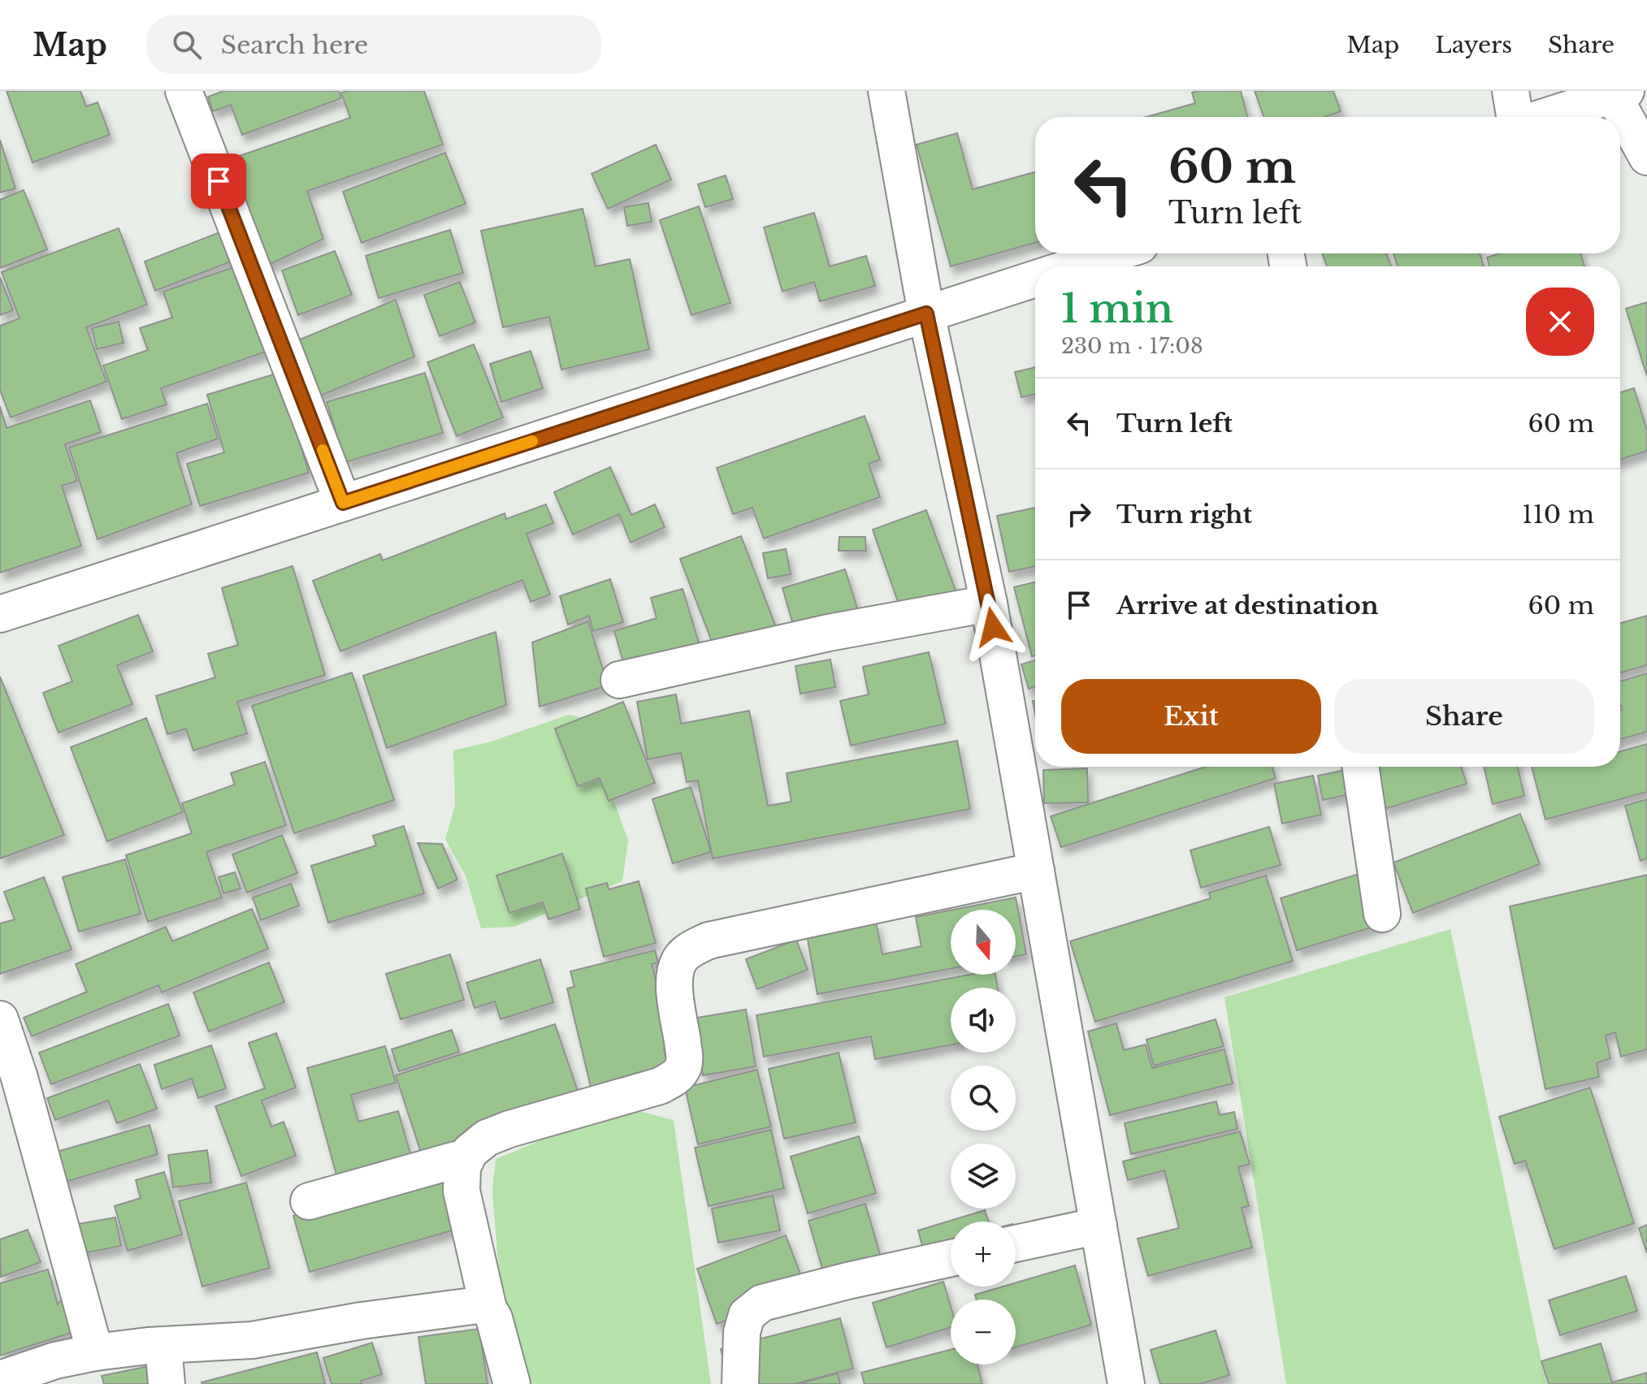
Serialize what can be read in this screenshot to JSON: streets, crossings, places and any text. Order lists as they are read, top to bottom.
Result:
{
  "north": "bottom",
  "page": {
    "header": "Map",
    "search": "Search here",
    "nav": ["Map", "Layers", "Share"],
    "turn": ["60 m", "Turn left"],
    "heading": ["1 min", "230 m · 17:08"],
    "list": [
      {
        "name": "Turn left",
        "value": "60 m"
      },
      {
        "name": "Turn right",
        "value": "110 m"
      },
      {
        "name": "Arrive at destination",
        "value": "60 m"
      }
    ],
    "buttons": ["Exit", "Share"],
    "map_buttons": ["+", "−"]
  }
}
